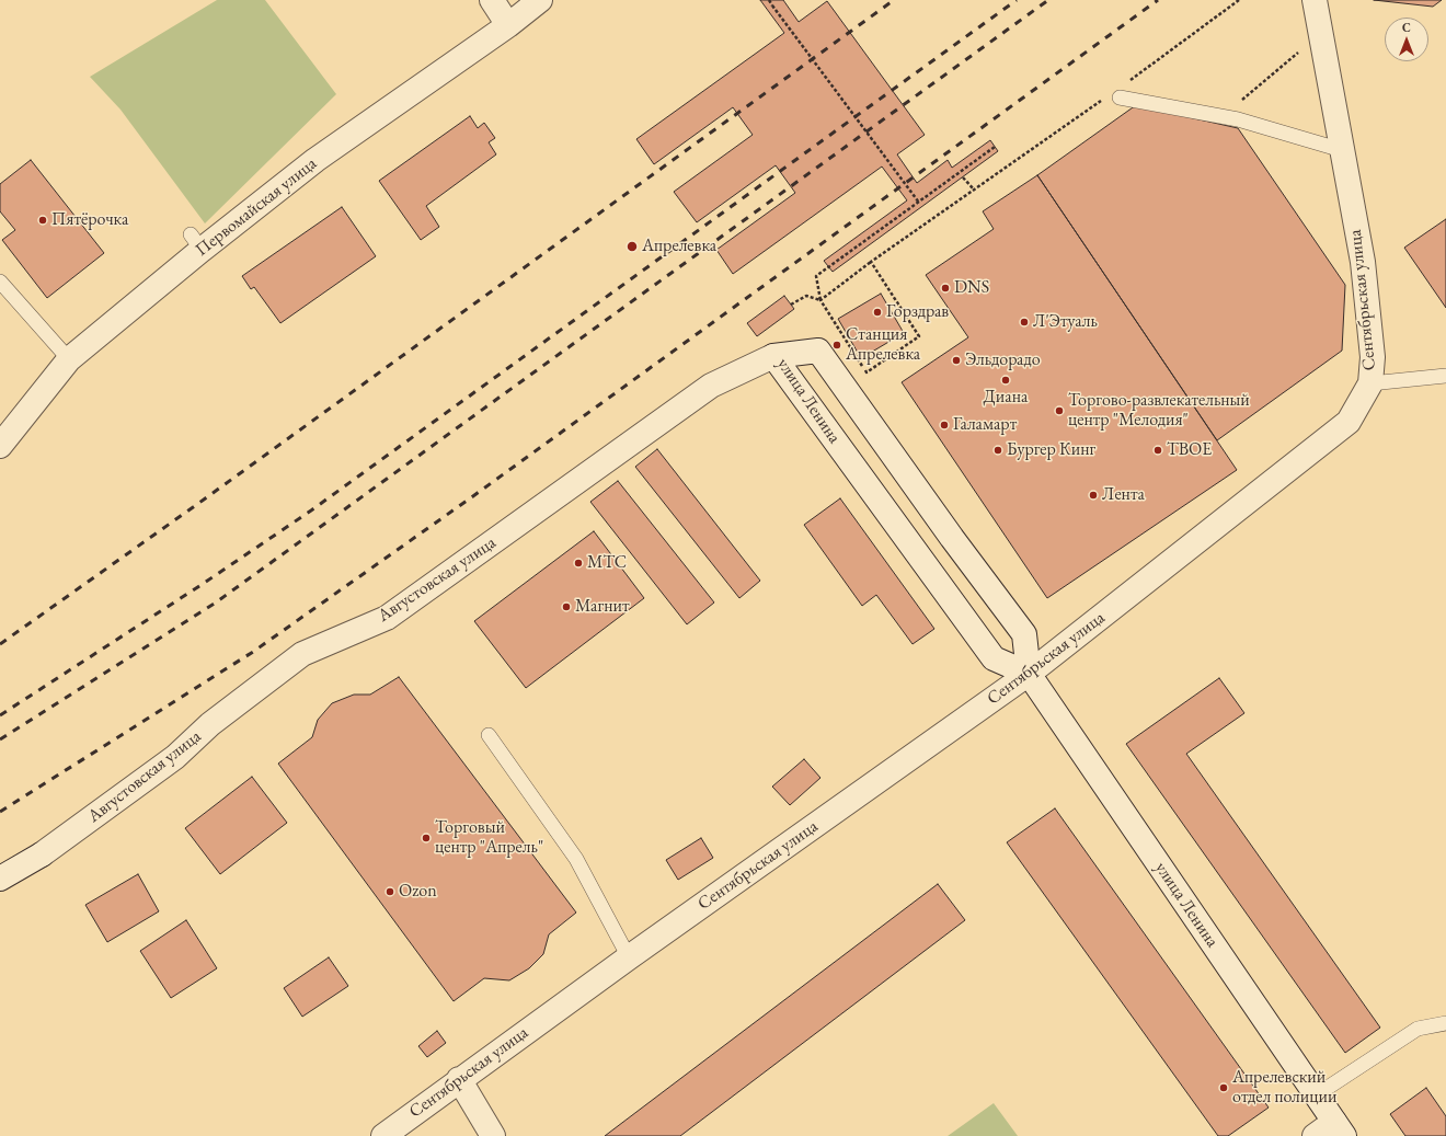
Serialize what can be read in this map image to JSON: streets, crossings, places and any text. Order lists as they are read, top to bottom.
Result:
{
  "streets": {
    "street": [
      "Первомайская улица",
      "Сентябрьская улица",
      "улица Ленина",
      "Августовская улица"
    ]
  },
  "crossings": [
    ["Сентябрьская улица", "улица Ленина"],
    ["улица Ленина", "Августовская улица"]
  ],
  "places": [
    "Пятёрочка",
    "Апрелевка",
    "DNS",
    "Горздрав",
    "Л'Этуаль",
    "Станция Апрелевка",
    "Эльдорадо",
    "Диана",
    "Торгово-развлекательный центр \"Мелодия\"",
    "Галамарт",
    "Бургер Кинг",
    "ТВОЕ",
    "Лента",
    "МТС",
    "Магнит",
    "Торговый центр \"Апрель\"",
    "Ozon",
    "Апрелевский отдел полиции"
  ],
  "north": "top"
}
